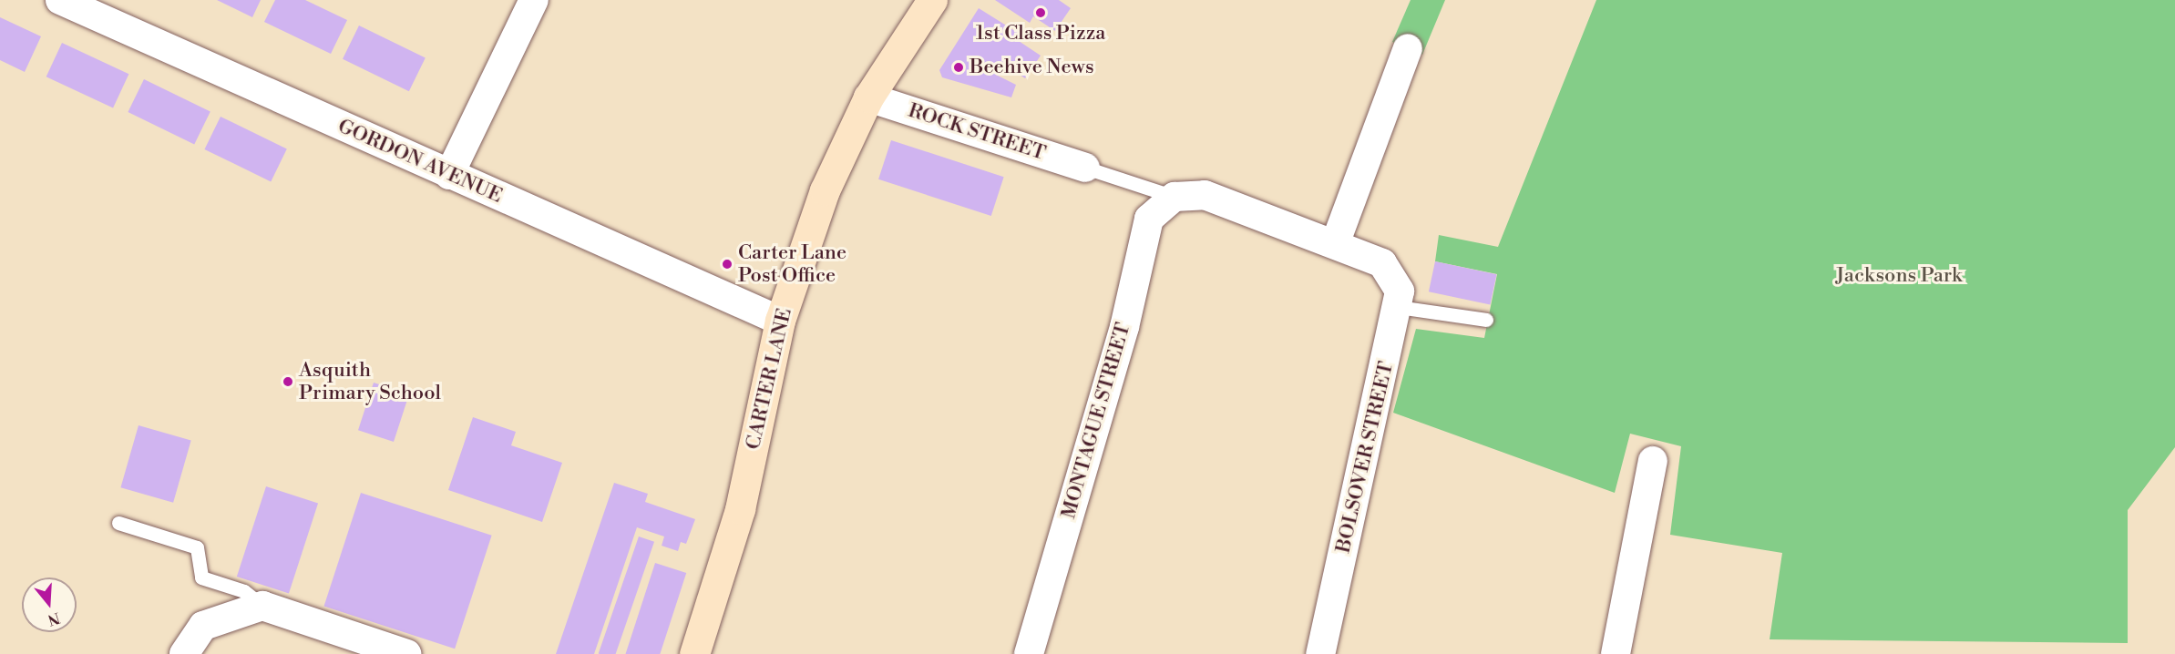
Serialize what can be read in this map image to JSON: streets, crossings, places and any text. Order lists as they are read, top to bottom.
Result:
{
  "streets": {
    "main road": ["CARTER LANE"],
    "street": [
      "ROCK STREET",
      "GORDON AVENUE",
      "MONTAGUE STREET",
      "BOLSOVER STREET"
    ]
  },
  "crossings": [
    ["ROCK STREET", "CARTER LANE"],
    ["GORDON AVENUE", "CARTER LANE"]
  ],
  "parks": ["Jacksons Park"],
  "places": [
    "1st Class Pizza",
    "Beehive News",
    "Carter Lane Post Office",
    "Asquith Primary School"
  ],
  "north": "bottom"
}
